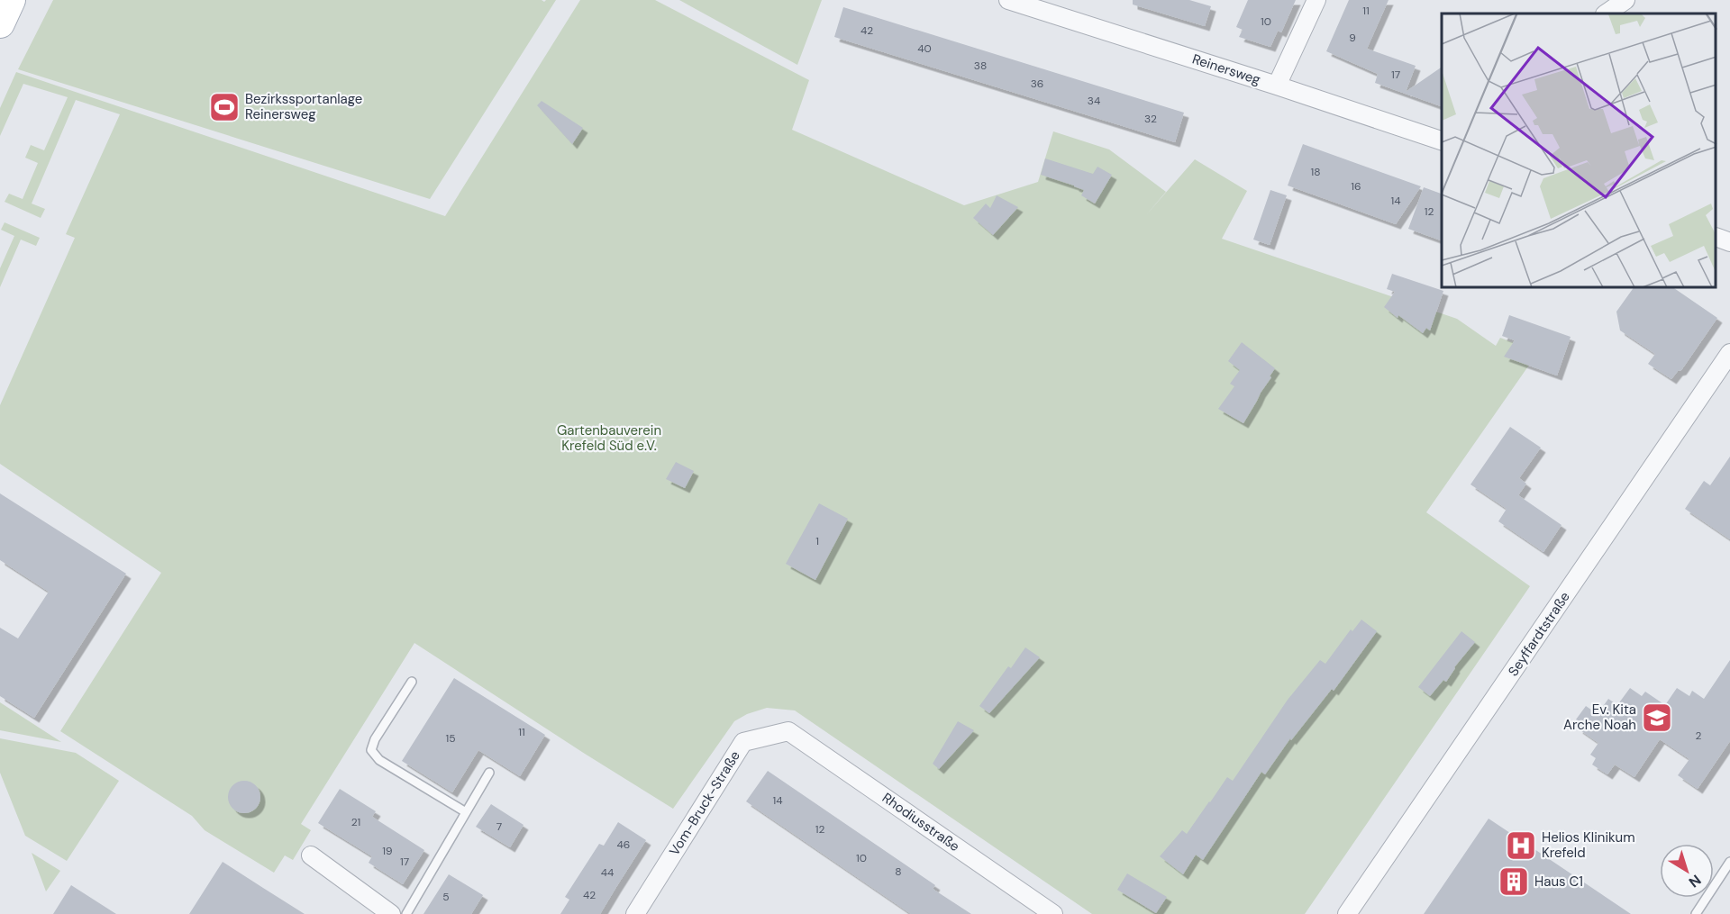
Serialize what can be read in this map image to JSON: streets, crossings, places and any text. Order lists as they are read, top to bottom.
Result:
{
  "streets": {
    "street": [
      "Reinersweg",
      "Seyffardtstraße",
      "Vom-Bruck-Straße",
      "Rhodiusstraße"
    ]
  },
  "crossings": [
    ["Vom-Bruck-Straße", "Rhodiusstraße"]
  ],
  "parks": ["Gartenbauverein Krefeld Süd e.V."],
  "places": {
    "sports": ["Bezirkssportanlage Reinersweg"],
    "school or university": ["Ev. Kita Arche Noah"],
    "hospital": ["Helios Klinikum Krefeld"],
    "building": ["Haus C1"]
  },
  "house_numbers": [
    "11",
    "10",
    "42",
    "9",
    "40",
    "38",
    "17",
    "36",
    "34",
    "32",
    "18",
    "16",
    "14",
    "12",
    "1",
    "11",
    "2",
    "15",
    "14",
    "21",
    "7",
    "12",
    "46",
    "19",
    "10",
    "17",
    "8",
    "44",
    "42",
    "5"
  ],
  "north": "bottom right"
}
